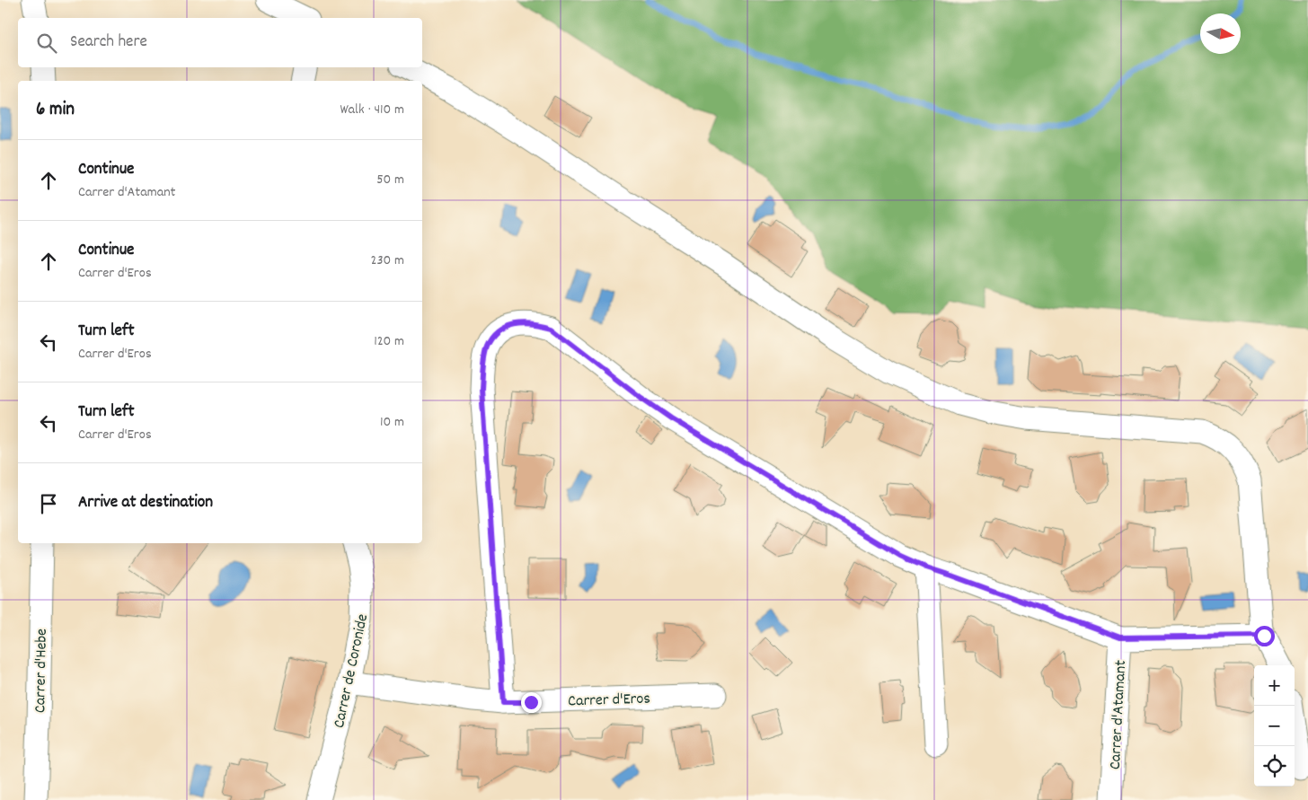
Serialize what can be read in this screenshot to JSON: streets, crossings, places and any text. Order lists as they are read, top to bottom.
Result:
{
  "streets": {
    "street": [
      "Carrer d'Hebe",
      "Carrer de Coronide",
      "Carrer d'Eros",
      "Carrer d'Atamant"
    ]
  },
  "crossings": [
    ["Carrer de Coronide", "Carrer d'Eros"]
  ],
  "north": "right",
  "page": {
    "search": "Search here",
    "heading": ["6 min", "Walk · 410 m"],
    "list": [
      ["Continue", "Carrer d'Atamant", "50 m"],
      ["Continue", "Carrer d'Eros", "230 m"],
      ["Turn left", "Carrer d'Eros", "120 m"],
      ["Turn left", "Carrer d'Eros", "10 m"],
      "Arrive at destination"
    ],
    "map_buttons": ["+", "−"]
  }
}
